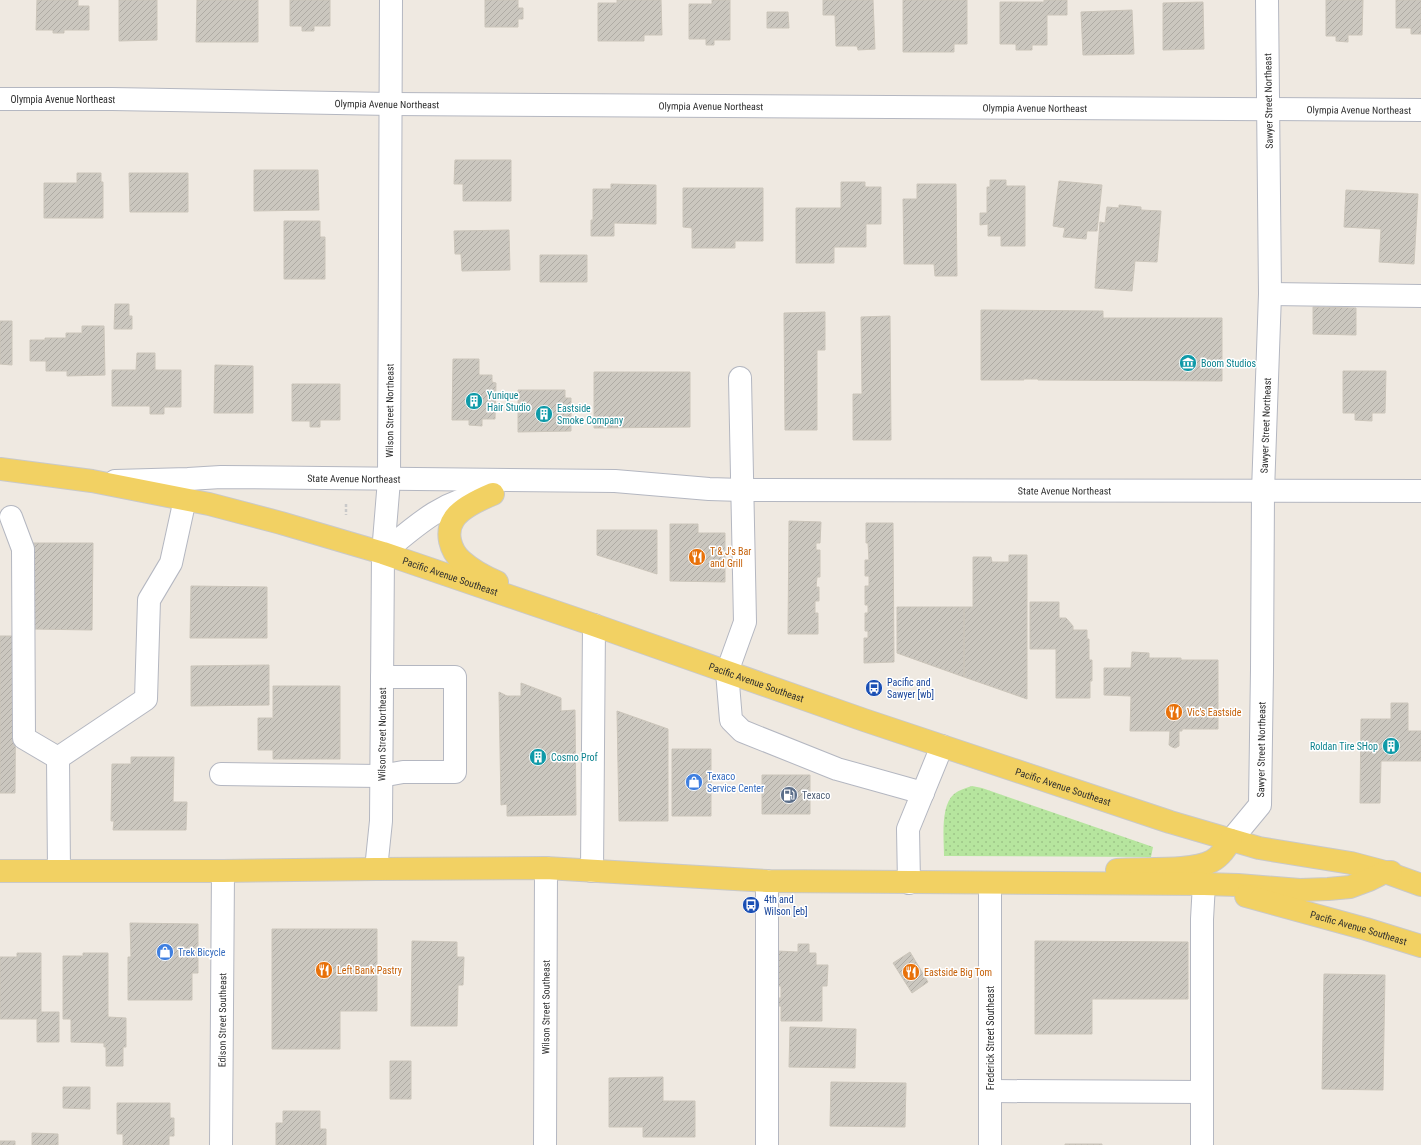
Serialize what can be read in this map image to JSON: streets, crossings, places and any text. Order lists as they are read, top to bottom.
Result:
{
  "streets": {
    "main road": ["State Avenue Northeast", "Pacific Avenue Southeast"],
    "street": [
      "Olympia Avenue Northeast",
      "Sawyer Street Northeast",
      "Wilson Street Northeast",
      "Wilson Street Southeast",
      "Edison Street Southeast",
      "Frederick Street Southeast"
    ]
  },
  "crossings": [
    ["Olympia Avenue Northeast", "Sawyer Street Northeast"],
    ["Olympia Avenue Northeast", "Wilson Street Northeast"],
    ["Sawyer Street Northeast", "State Avenue Northeast"],
    ["Sawyer Street Northeast", "Pacific Avenue Southeast"],
    ["Wilson Street Northeast", "State Avenue Northeast"],
    ["Wilson Street Northeast", "Pacific Avenue Southeast"],
    ["State Avenue Northeast", "Pacific Avenue Southeast"]
  ],
  "places": {
    "museum": ["Boom Studios"],
    "building": [
      "Yunique Hair Studio",
      "Eastside Smoke Company",
      "Roldan Tire SHop",
      "Cosmo Prof"
    ],
    "restaurant": [
      "T & J's Bar and Grill",
      "Vic's Eastside",
      "Left Bank Pastry",
      "Eastside Big Tom"
    ],
    "bus stop": ["Pacific and Sawyer [wb]", "4th and Wilson [eb]"],
    "shop": ["Texaco Service Center", "Trek Bicycle"],
    "fuel station": ["Texaco"]
  }
}
